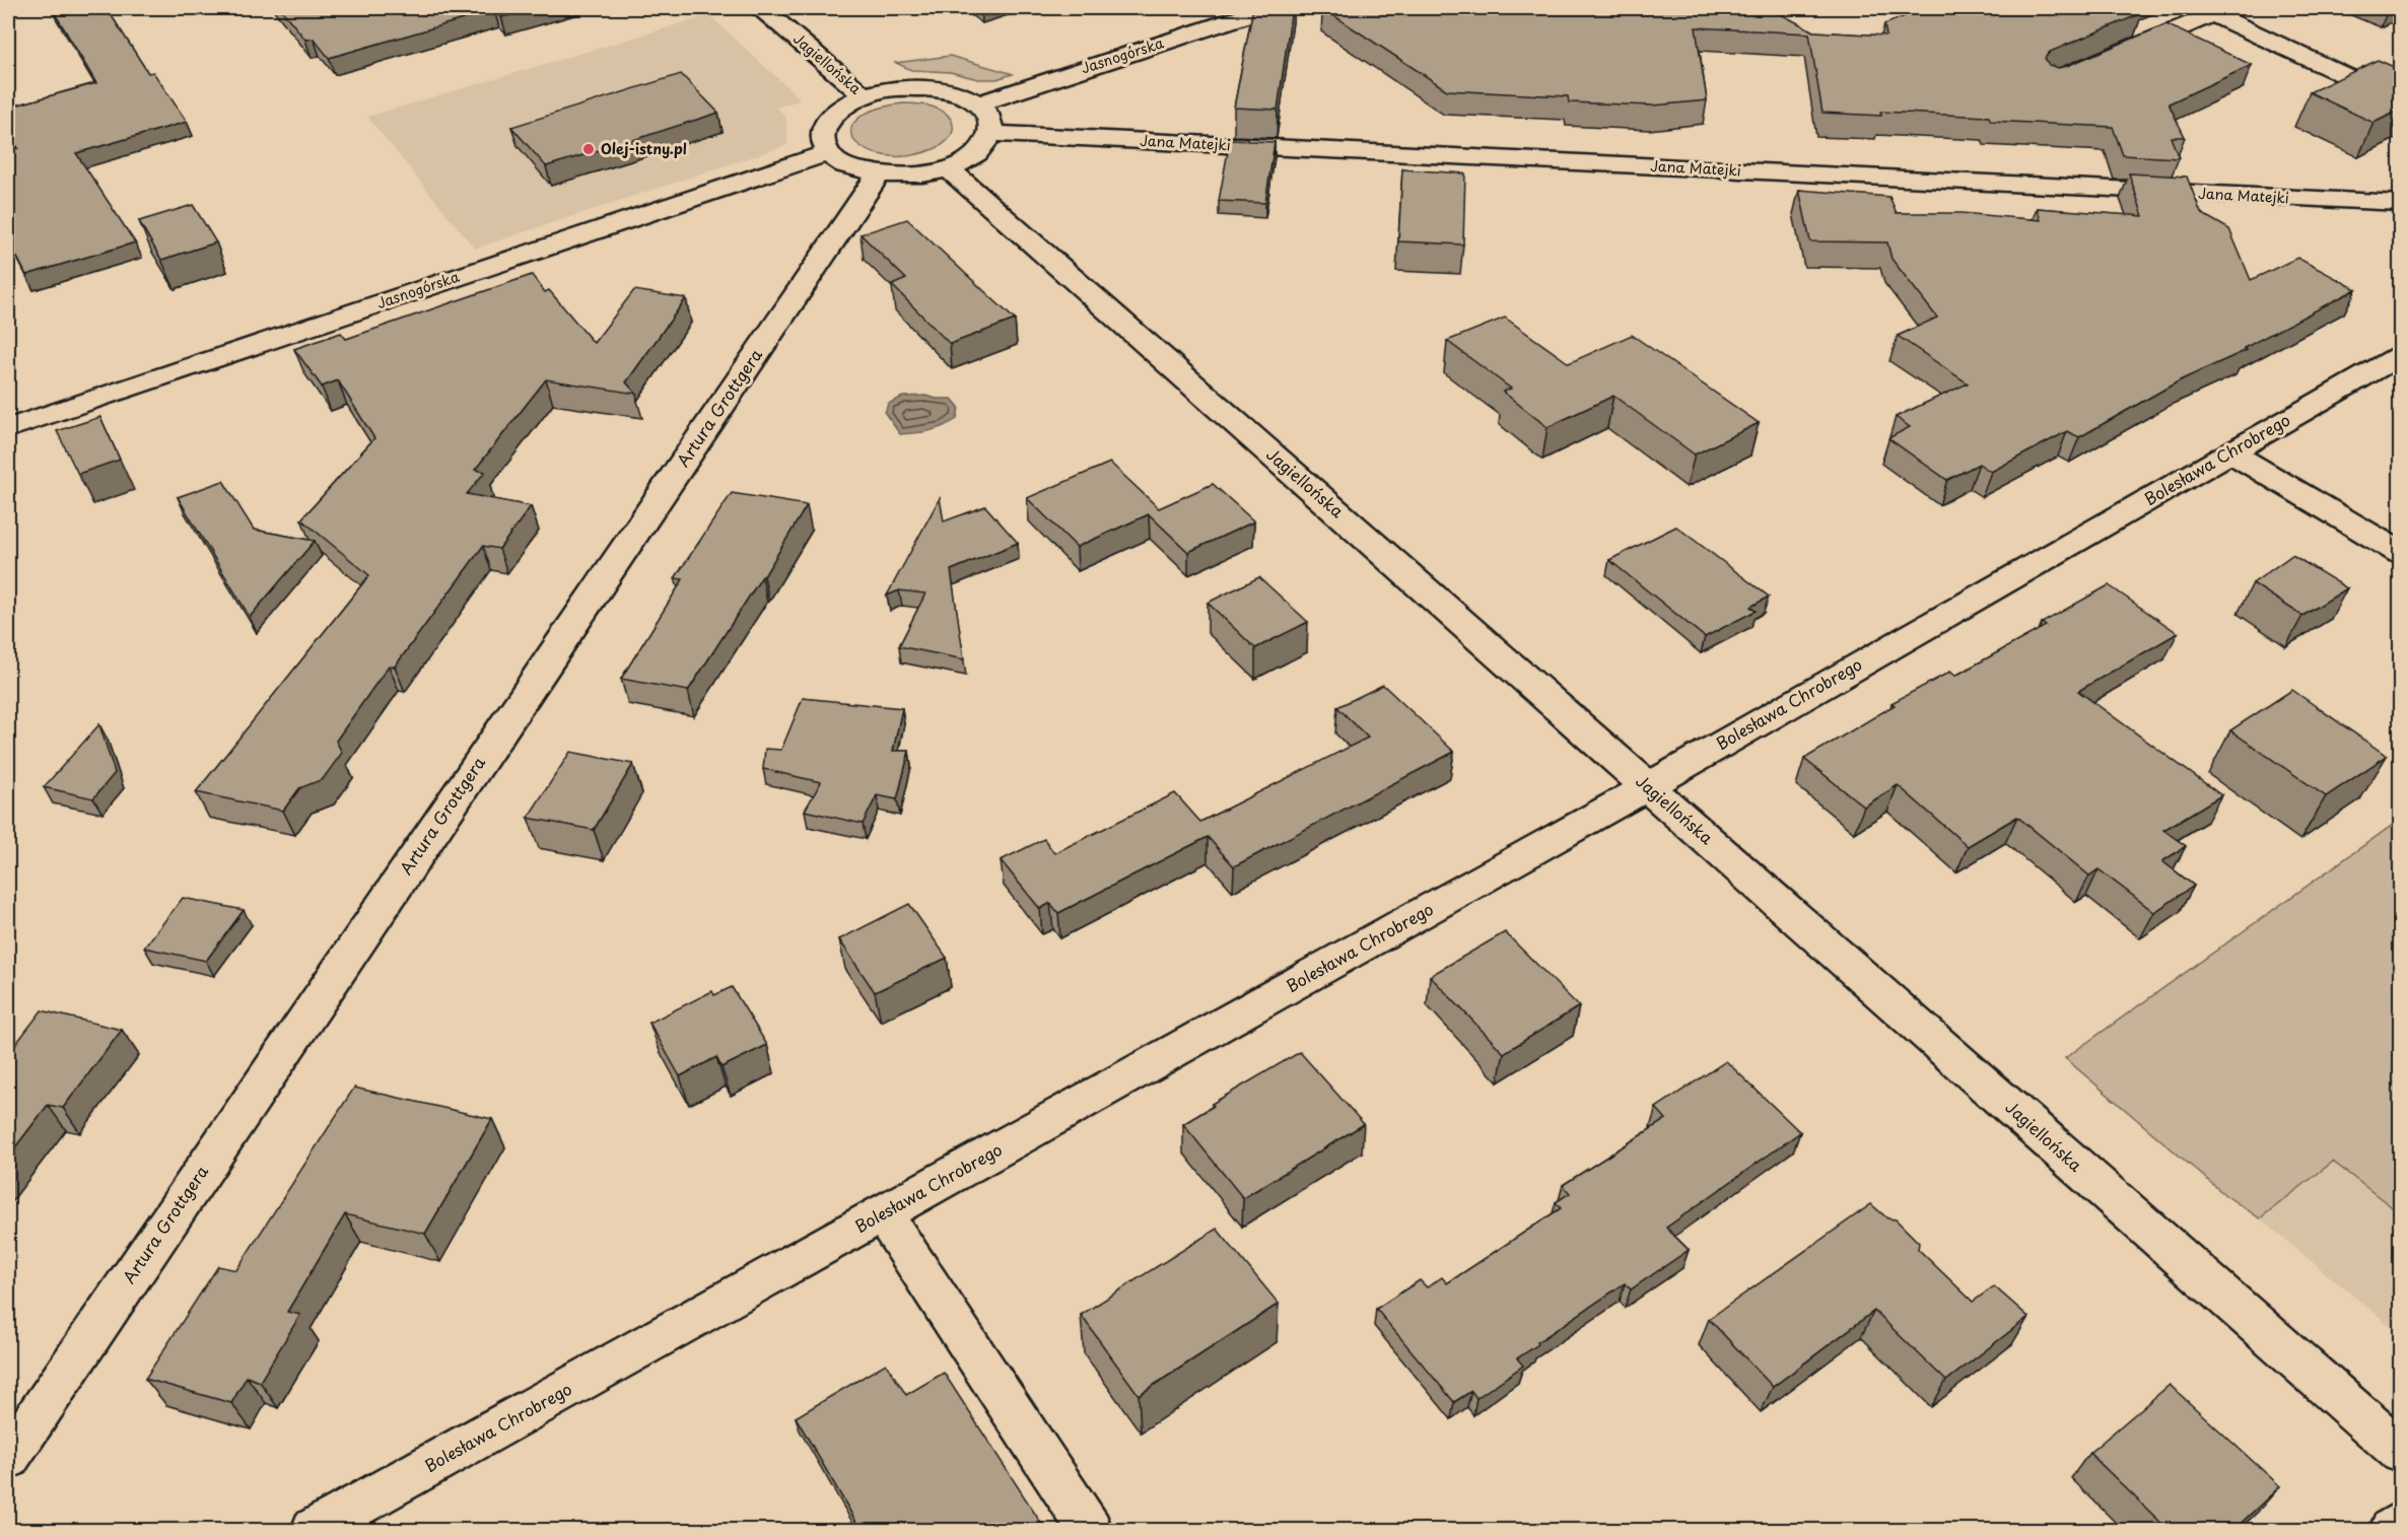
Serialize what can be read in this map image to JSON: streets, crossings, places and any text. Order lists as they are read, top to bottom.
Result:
{
  "streets": {
    "street": [
      "Jasnogórska",
      "Jagiellońska",
      "Jana Matejki",
      "Artura Grottgera",
      "Bolesława Chrobrego"
    ]
  },
  "crossings": [
    ["Jagiellońska", "Bolesława Chrobrego"]
  ],
  "places": ["Olej-istny.pl"]
}
